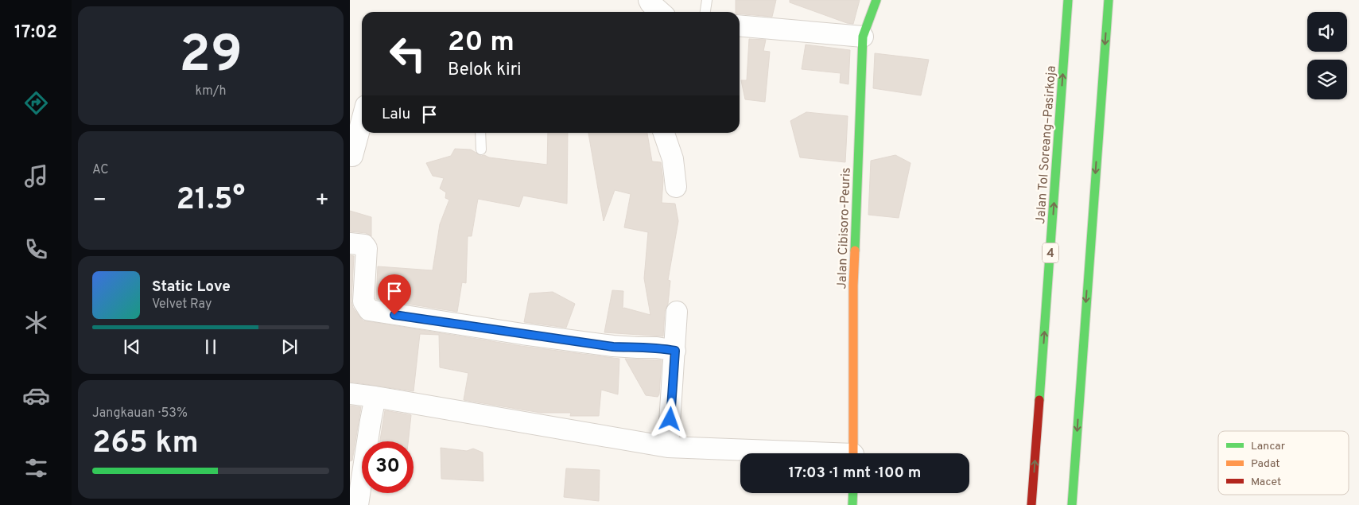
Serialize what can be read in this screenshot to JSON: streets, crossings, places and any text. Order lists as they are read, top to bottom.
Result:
{
  "streets": {
    "main road": ["Jalan Tol Soreang–Pasirkoja", "Jalan Cibisoro-Peuris", "4"]
  },
  "legend": ["Lancar", "Padat", "Macet"],
  "page": {
    "tabs": "17:02",
    "tile": [
      ["29", "km/h"],
      "AC",
      ["Jangkauan · 53%", "265 km"]
    ],
    "turn": ["20 m", "Belok kiri"],
    "then": "Lalu",
    "heat": ["−", "21.5°", "+"],
    "song": ["Static Love", "Velvet Ray"],
    "limit": "30",
    "trip": "17:03 · 1 mnt · 100 m"
  }
}
